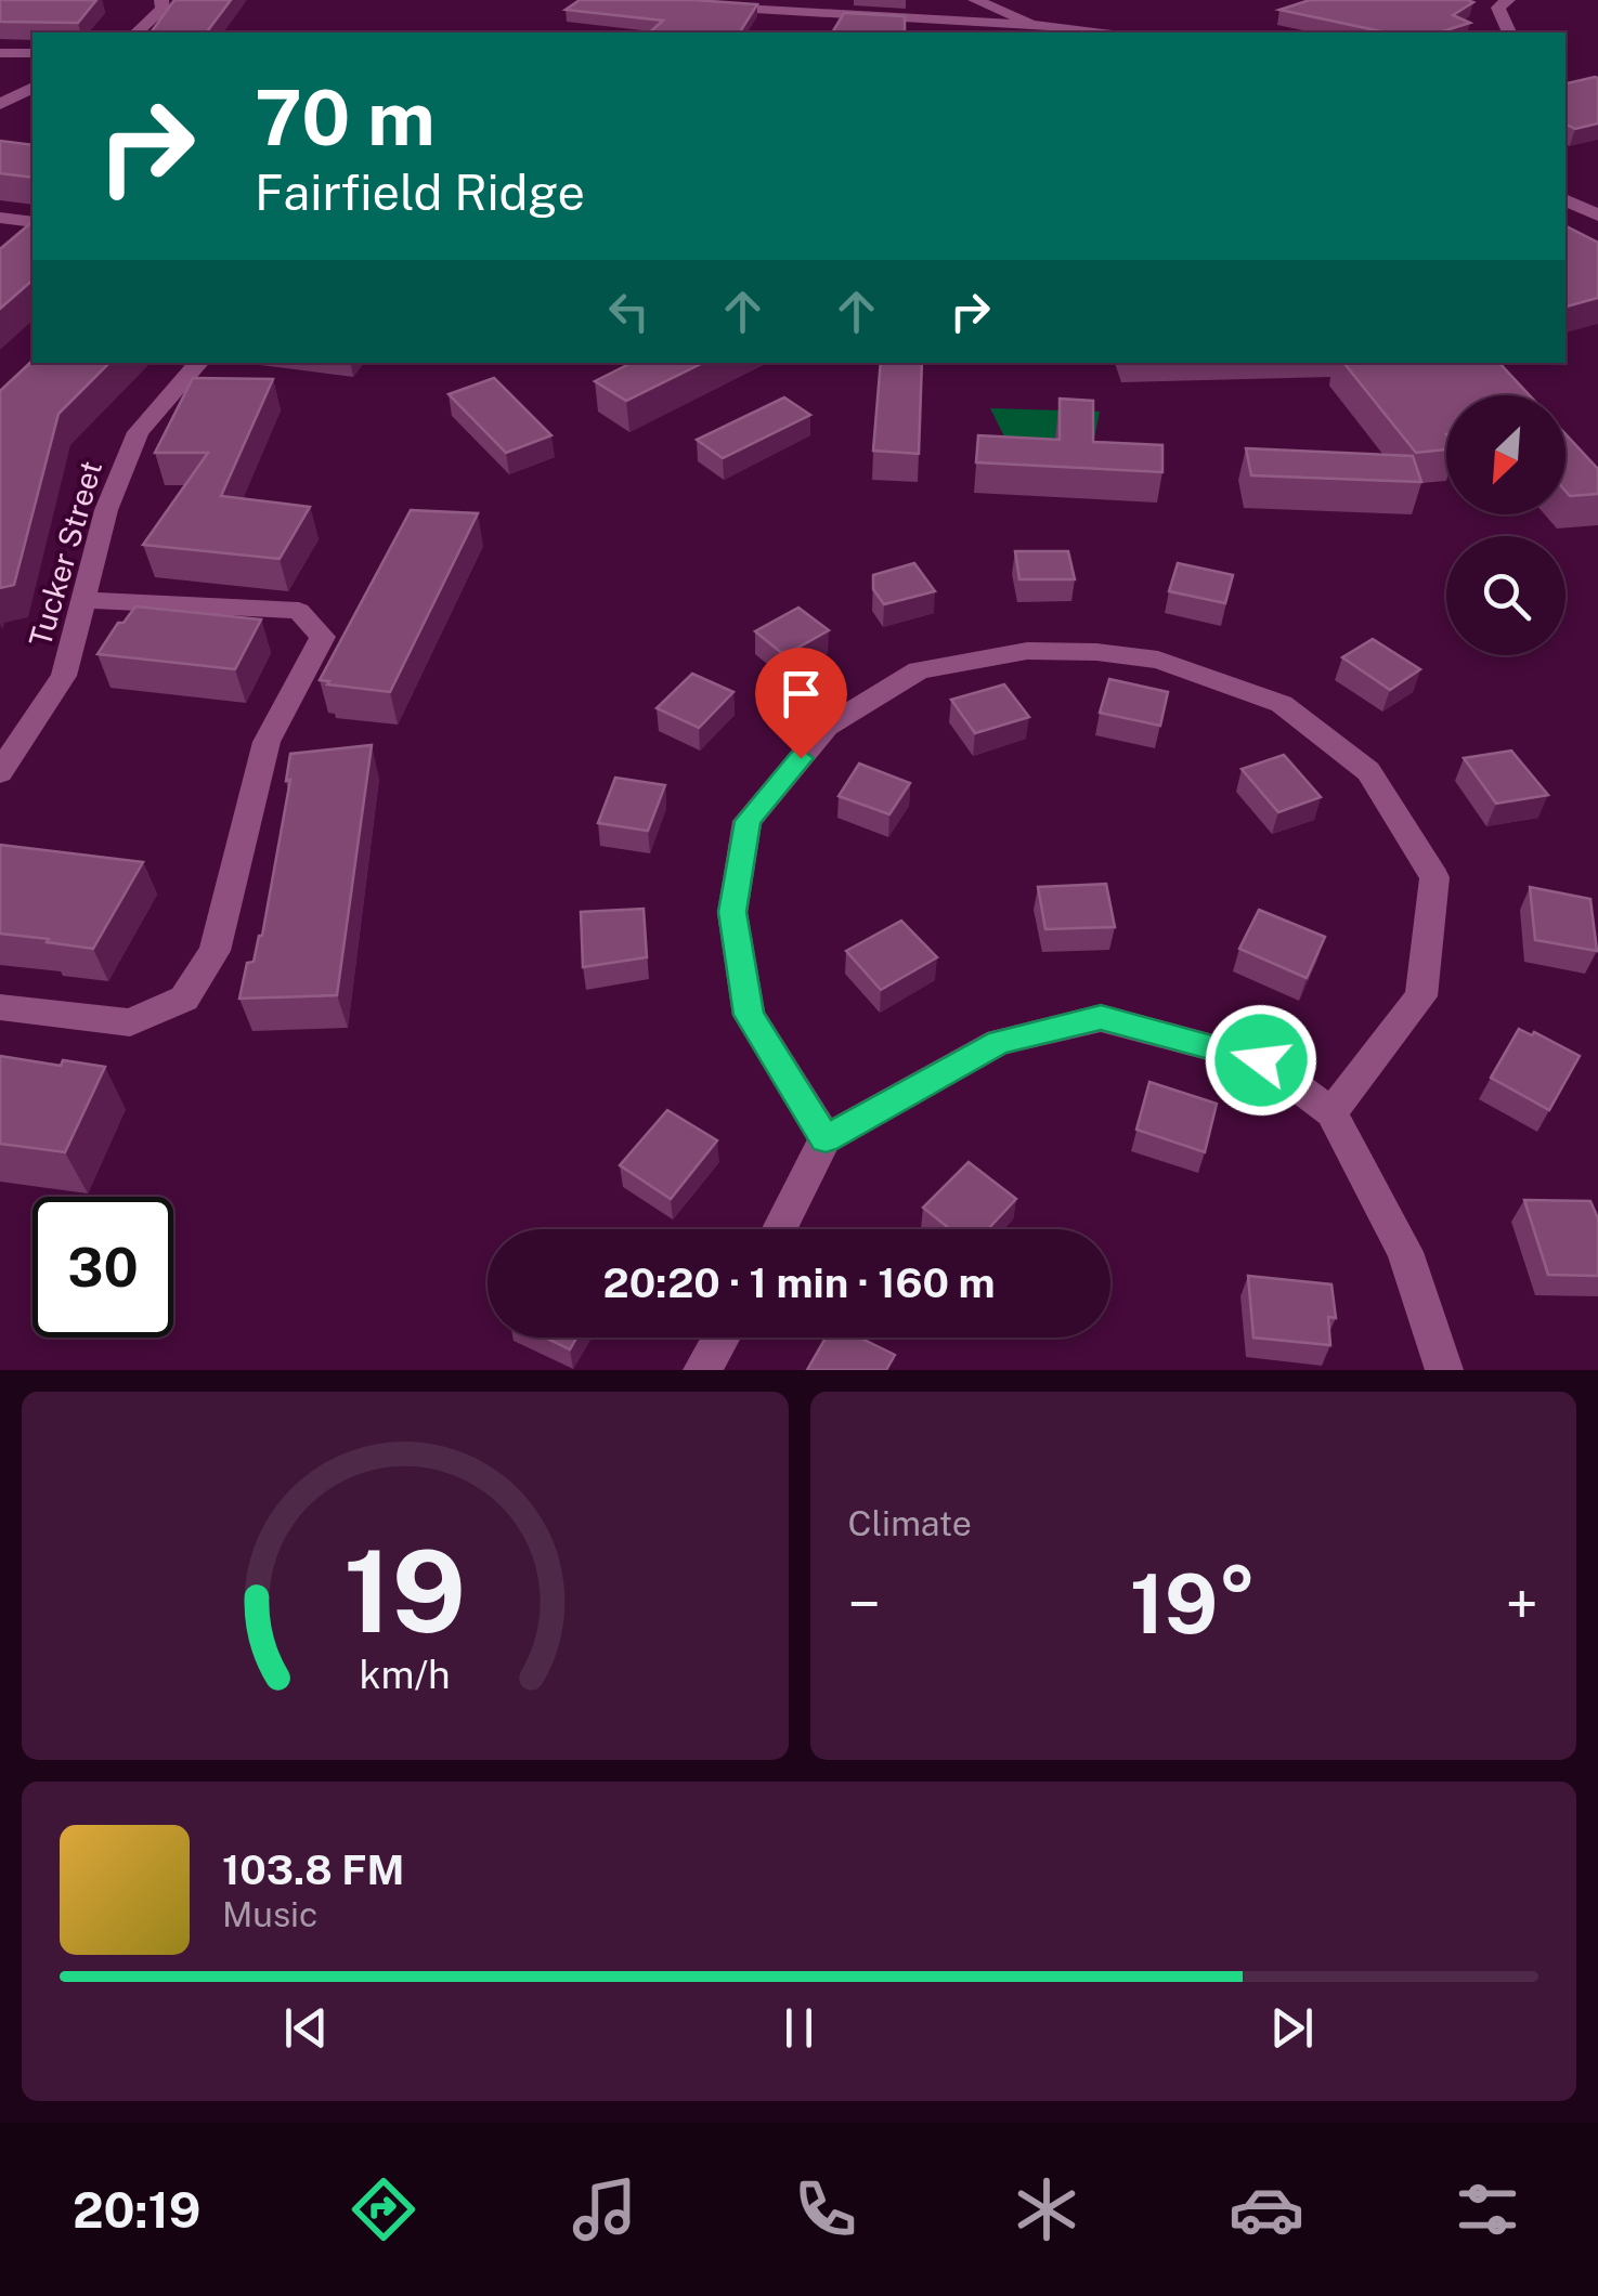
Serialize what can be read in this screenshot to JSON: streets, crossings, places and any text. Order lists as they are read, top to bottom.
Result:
{
  "streets": {
    "street": ["Tucker Street"]
  },
  "north": "bottom left",
  "page": {
    "turn": ["70 m", "Fairfield Ridge"],
    "limit": "30",
    "trip": "20:20 · 1 min · 160 m",
    "tile": "Climate",
    "heat": ["−", "19°", "+"],
    "song": ["103.8 FM", "Music"],
    "tabs": "20:19",
    "gauge": ["19", "km/h"]
  }
}
